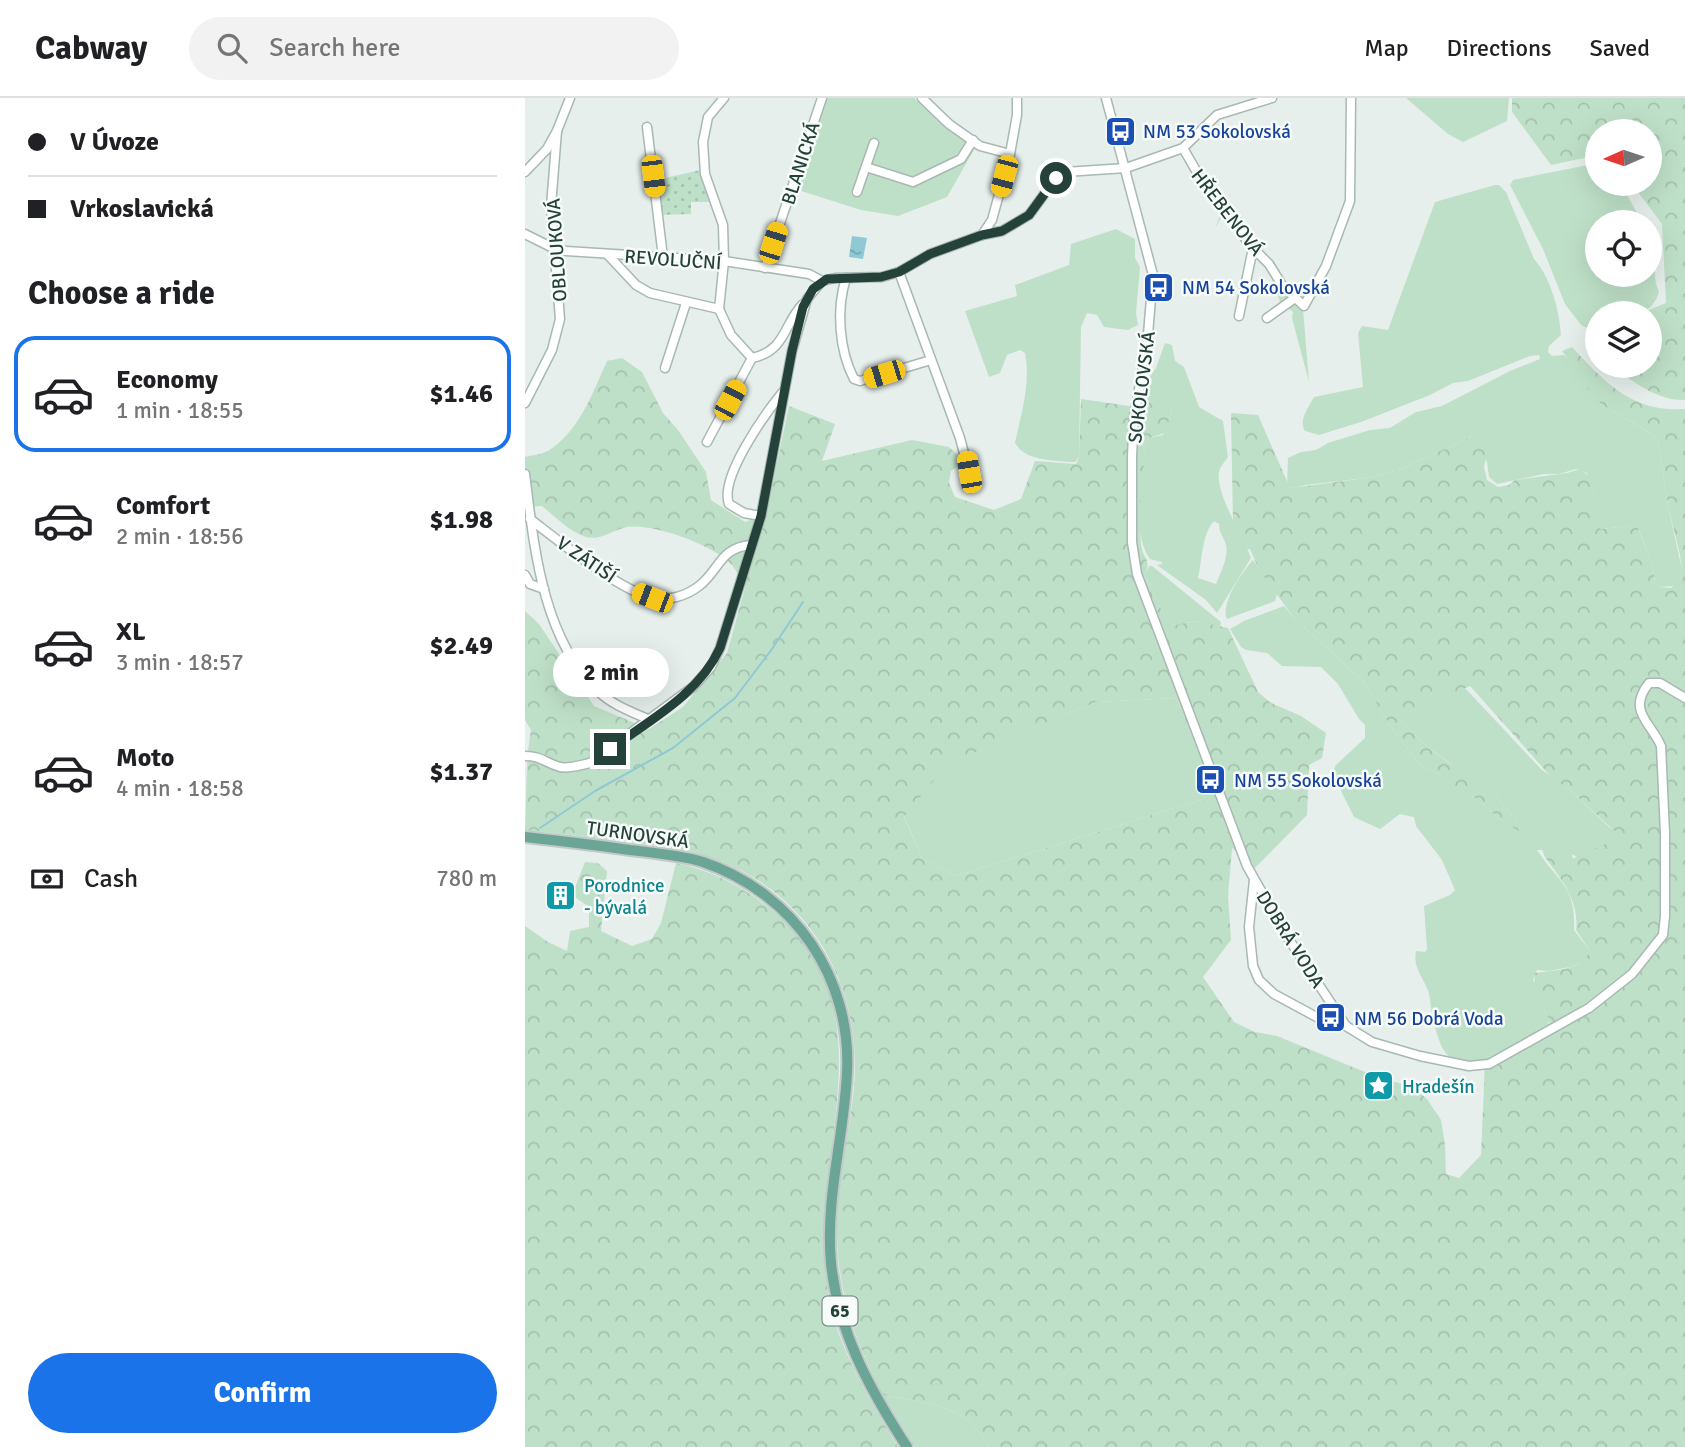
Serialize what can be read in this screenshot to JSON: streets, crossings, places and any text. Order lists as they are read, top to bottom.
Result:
{
  "streets": {
    "main road": ["TURNOVSKÁ", "65"],
    "street": [
      "BLANICKÁ",
      "HŘEBENOVÁ",
      "OBLOUKOVÁ",
      "REVOLUČNÍ",
      "SOKOLOVSKÁ",
      "V ZÁTIŠÍ",
      "DOBRÁ VODA"
    ]
  },
  "crossings": [
    ["BLANICKÁ", "REVOLUČNÍ"],
    ["OBLOUKOVÁ", "REVOLUČNÍ"],
    ["SOKOLOVSKÁ", "DOBRÁ VODA"]
  ],
  "places": {
    "bus stop": [
      "NM 53 Sokolovská",
      "NM 54 Sokolovská",
      "NM 55 Sokolovská",
      "NM 56 Dobrá Voda"
    ],
    "building": ["Porodnice - bývalá"],
    "place": ["Hradešín"]
  },
  "north": "left",
  "page": {
    "header": "Cabway",
    "search": "Search here",
    "nav": ["Map", "Directions", "Saved"],
    "banner": ["V Úvoze", "Vrkoslavická"],
    "heading": "Choose a ride",
    "list": [
      {
        "name": "Economy",
        "note": "1 min · 18:55",
        "value": "$1.46"
      },
      {
        "name": "Comfort",
        "note": "2 min · 18:56",
        "value": "$1.98"
      },
      {
        "name": "XL",
        "note": "3 min · 18:57",
        "value": "$2.49"
      },
      {
        "name": "Moto",
        "note": "4 min · 18:58",
        "value": "$1.37"
      }
    ],
    "bubble": "2 min",
    "pay": ["Cash", "780 m"],
    "buttons": "Confirm"
  }
}
